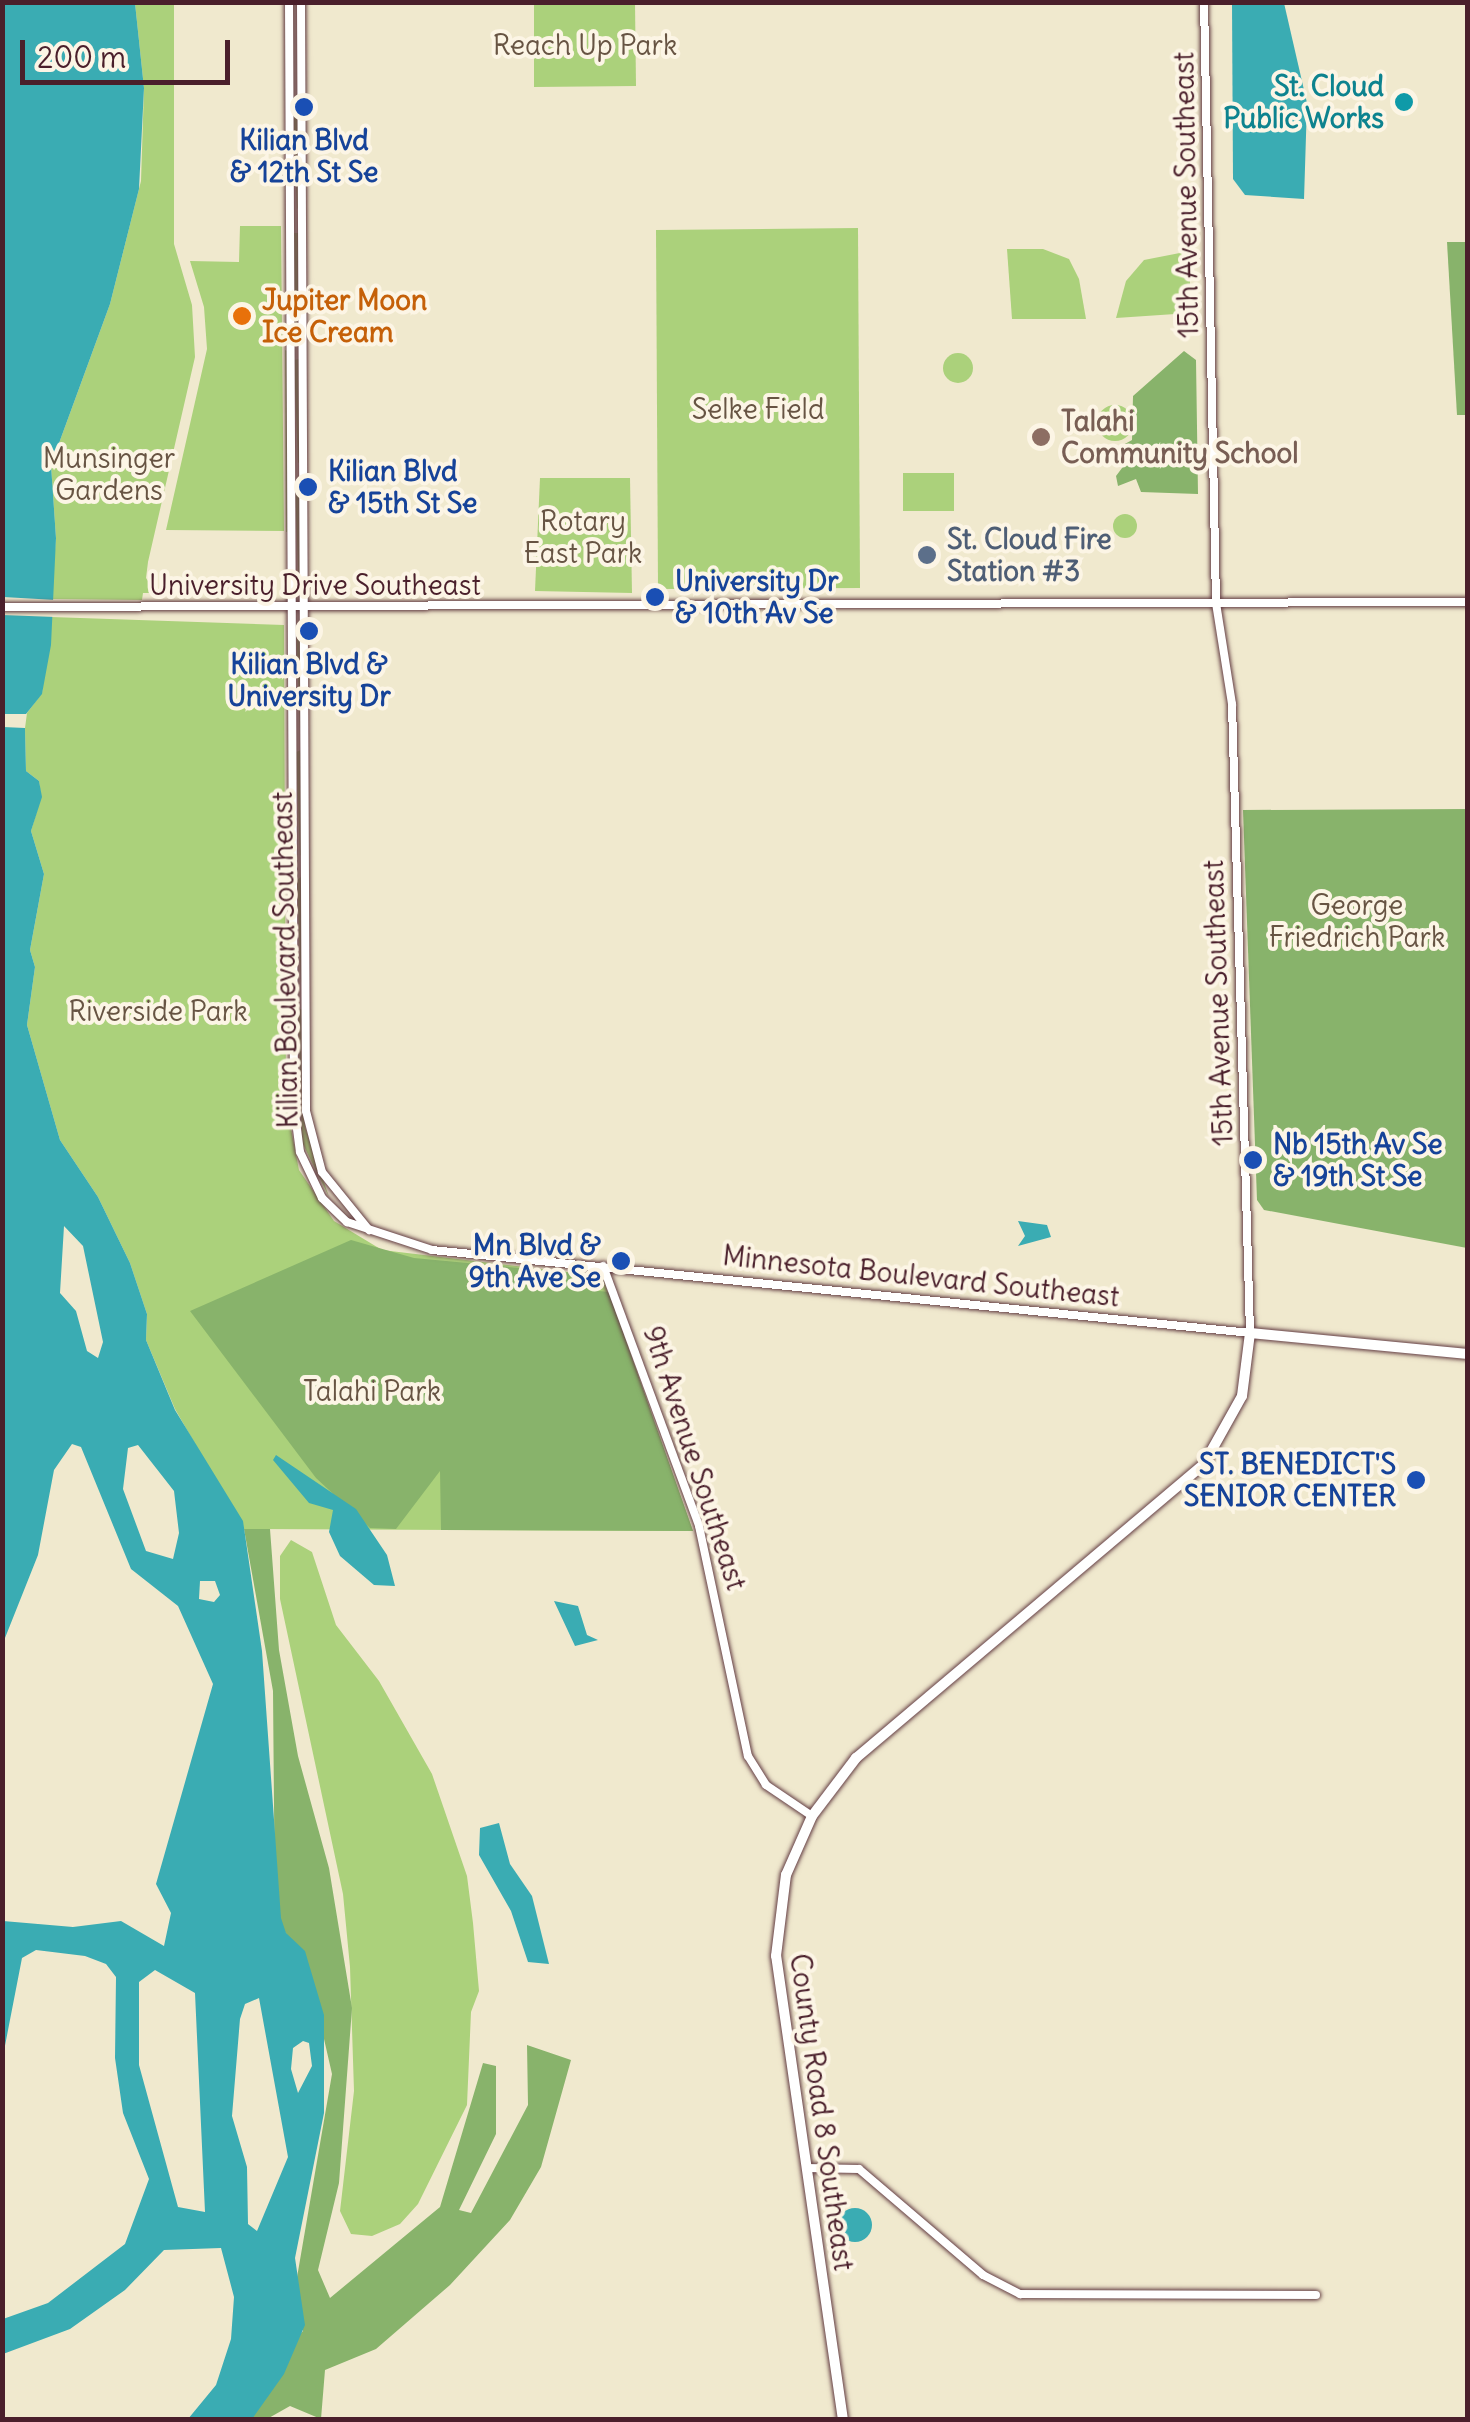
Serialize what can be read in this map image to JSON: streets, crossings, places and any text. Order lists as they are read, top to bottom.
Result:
{
  "streets": {
    "main road": ["15th Avenue Southeast", "Minnesota Boulevard Southeast", "County Road 8 Southeast"],
    "street": ["University Drive Southeast", "Kilian Boulevard Southeast", "9th Avenue Southeast"]
  },
  "crossings": [
    ["15th Avenue Southeast", "University Drive Southeast"],
    ["15th Avenue Southeast", "Minnesota Boulevard Southeast"],
    ["15th Avenue Southeast", "9th Avenue Southeast"],
    ["15th Avenue Southeast", "County Road 8 Southeast"],
    ["University Drive Southeast", "Kilian Boulevard Southeast"],
    ["Kilian Boulevard Southeast", "Minnesota Boulevard Southeast"],
    ["Minnesota Boulevard Southeast", "9th Avenue Southeast"],
    ["9th Avenue Southeast", "County Road 8 Southeast"]
  ],
  "parks": [
    "Reach Up Park",
    "Selke Field",
    "Munsinger Gardens",
    "Rotary East Park",
    "George Friedrich Park",
    "Riverside Park",
    "Talahi Park"
  ],
  "places": [
    "St. Cloud Public Works",
    "Kilian Blvd & 12th St Se",
    "Jupiter Moon Ice Cream",
    "Talahi Community School",
    "Kilian Blvd & 15th St Se",
    "St. Cloud Fire Station #3",
    "University Dr & 10th Av Se",
    "Kilian Blvd & University Dr",
    "Nb 15th Av Se & 19th St Se",
    "Mn Blvd & 9th Ave Se",
    "ST. BENEDICT'S SENIOR CENTER"
  ],
  "scale_bar": "200 m"
}
